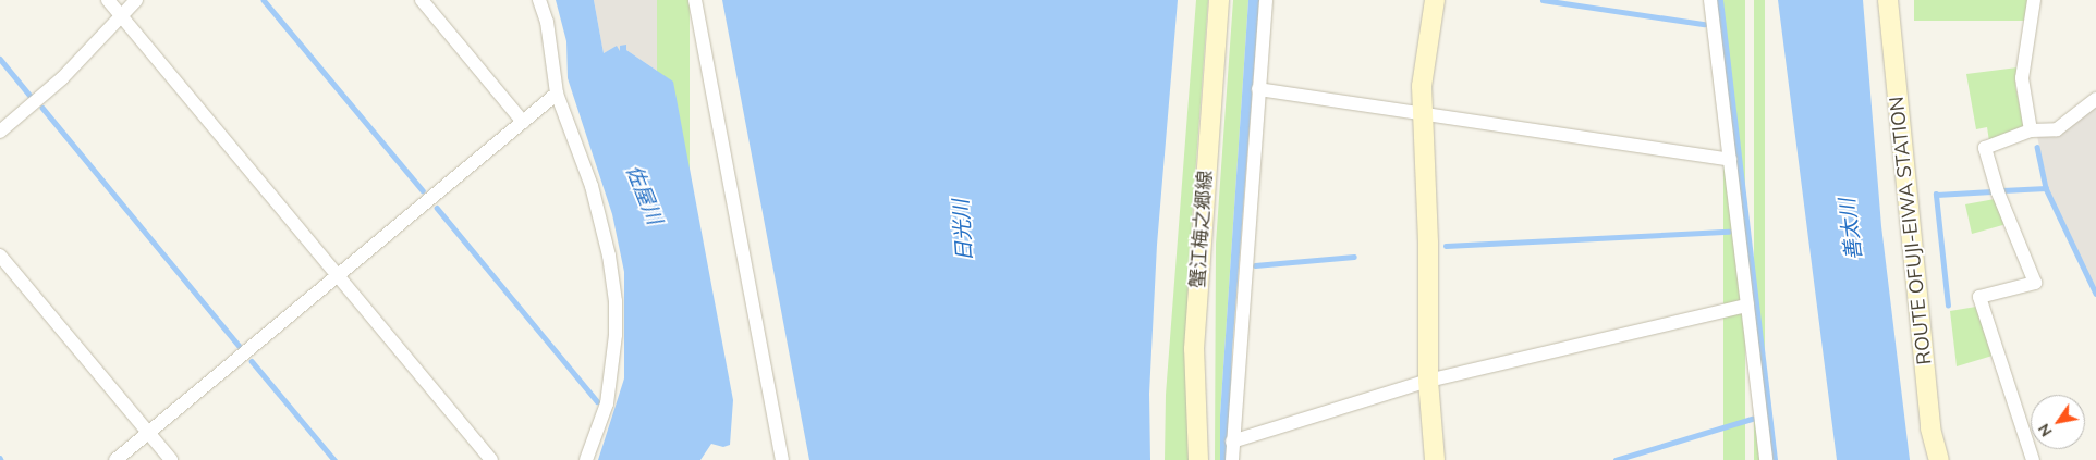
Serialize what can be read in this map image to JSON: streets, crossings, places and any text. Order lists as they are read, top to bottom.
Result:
{
  "streets": {
    "main road": ["蟹江梅之郷線", "ROUTE OFUJI-EIWA STATION"]
  },
  "water": ["佐屋川", "善太川", "日光川"],
  "north": "bottom left"
}
